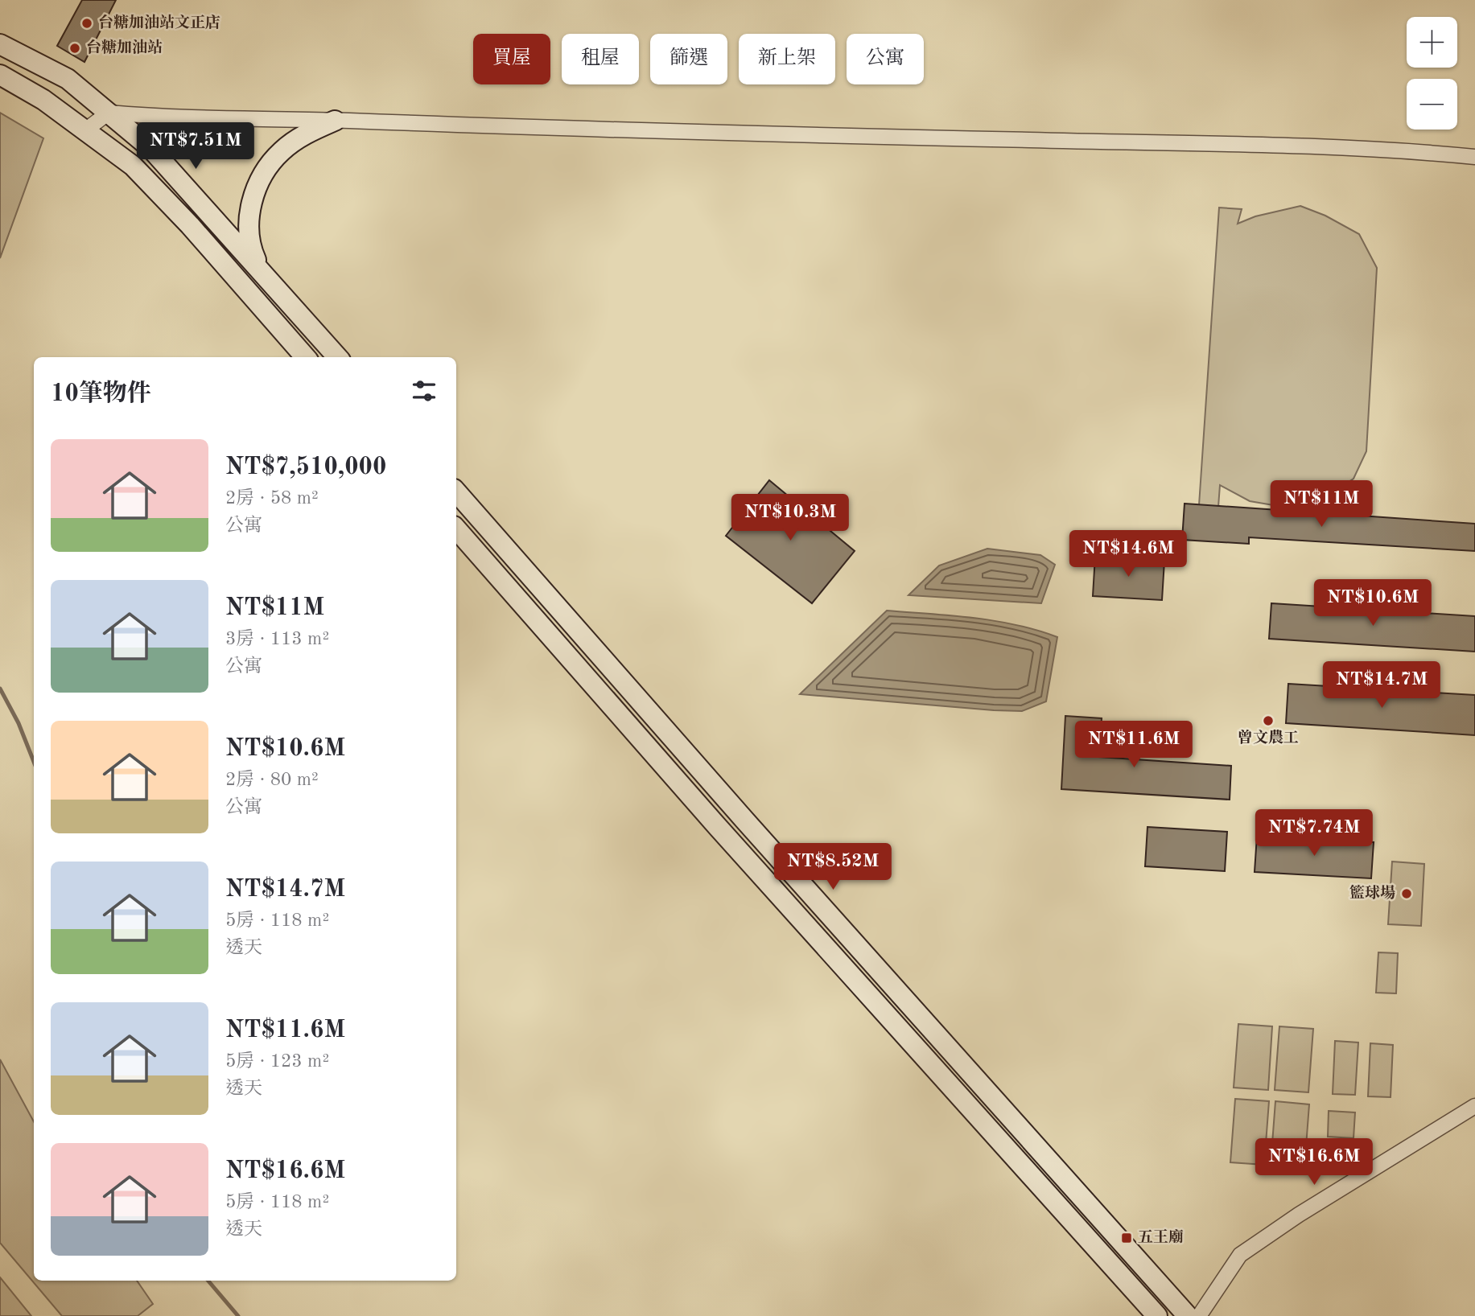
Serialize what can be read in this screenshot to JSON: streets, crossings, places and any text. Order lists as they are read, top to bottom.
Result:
{
  "places": {
    "other": [
      "台糖加油站文正店",
      "台糖加油站",
      "曾文農工",
      "籃球場"
    ],
    "transit": ["五王廟"]
  },
  "page": {
    "map_buttons": ["+", "−"],
    "chip": [
      "買屋",
      "租屋",
      "篩選",
      "新上架",
      "公寓"
    ],
    "price": [
      "NT$7.51M",
      "NT$11M",
      "NT$10.3M",
      "NT$14.6M",
      "NT$10.6M",
      "NT$14.7M",
      "NT$11.6M",
      "NT$7.74M",
      "NT$8.52M",
      "NT$16.6M"
    ],
    "heading": "10筆物件",
    "list": [
      {
        "name": "NT$7,510,000",
        "note": "2房 · 58 m² · 公寓"
      },
      {
        "name": "NT$11M",
        "note": "3房 · 113 m² · 公寓"
      },
      {
        "name": "NT$10.6M",
        "note": "2房 · 80 m² · 公寓"
      },
      {
        "name": "NT$14.7M",
        "note": "5房 · 118 m² · 透天"
      },
      {
        "name": "NT$11.6M",
        "note": "5房 · 123 m² · 透天"
      },
      {
        "name": "NT$16.6M",
        "note": "5房 · 118 m² · 透天"
      }
    ]
  }
}
